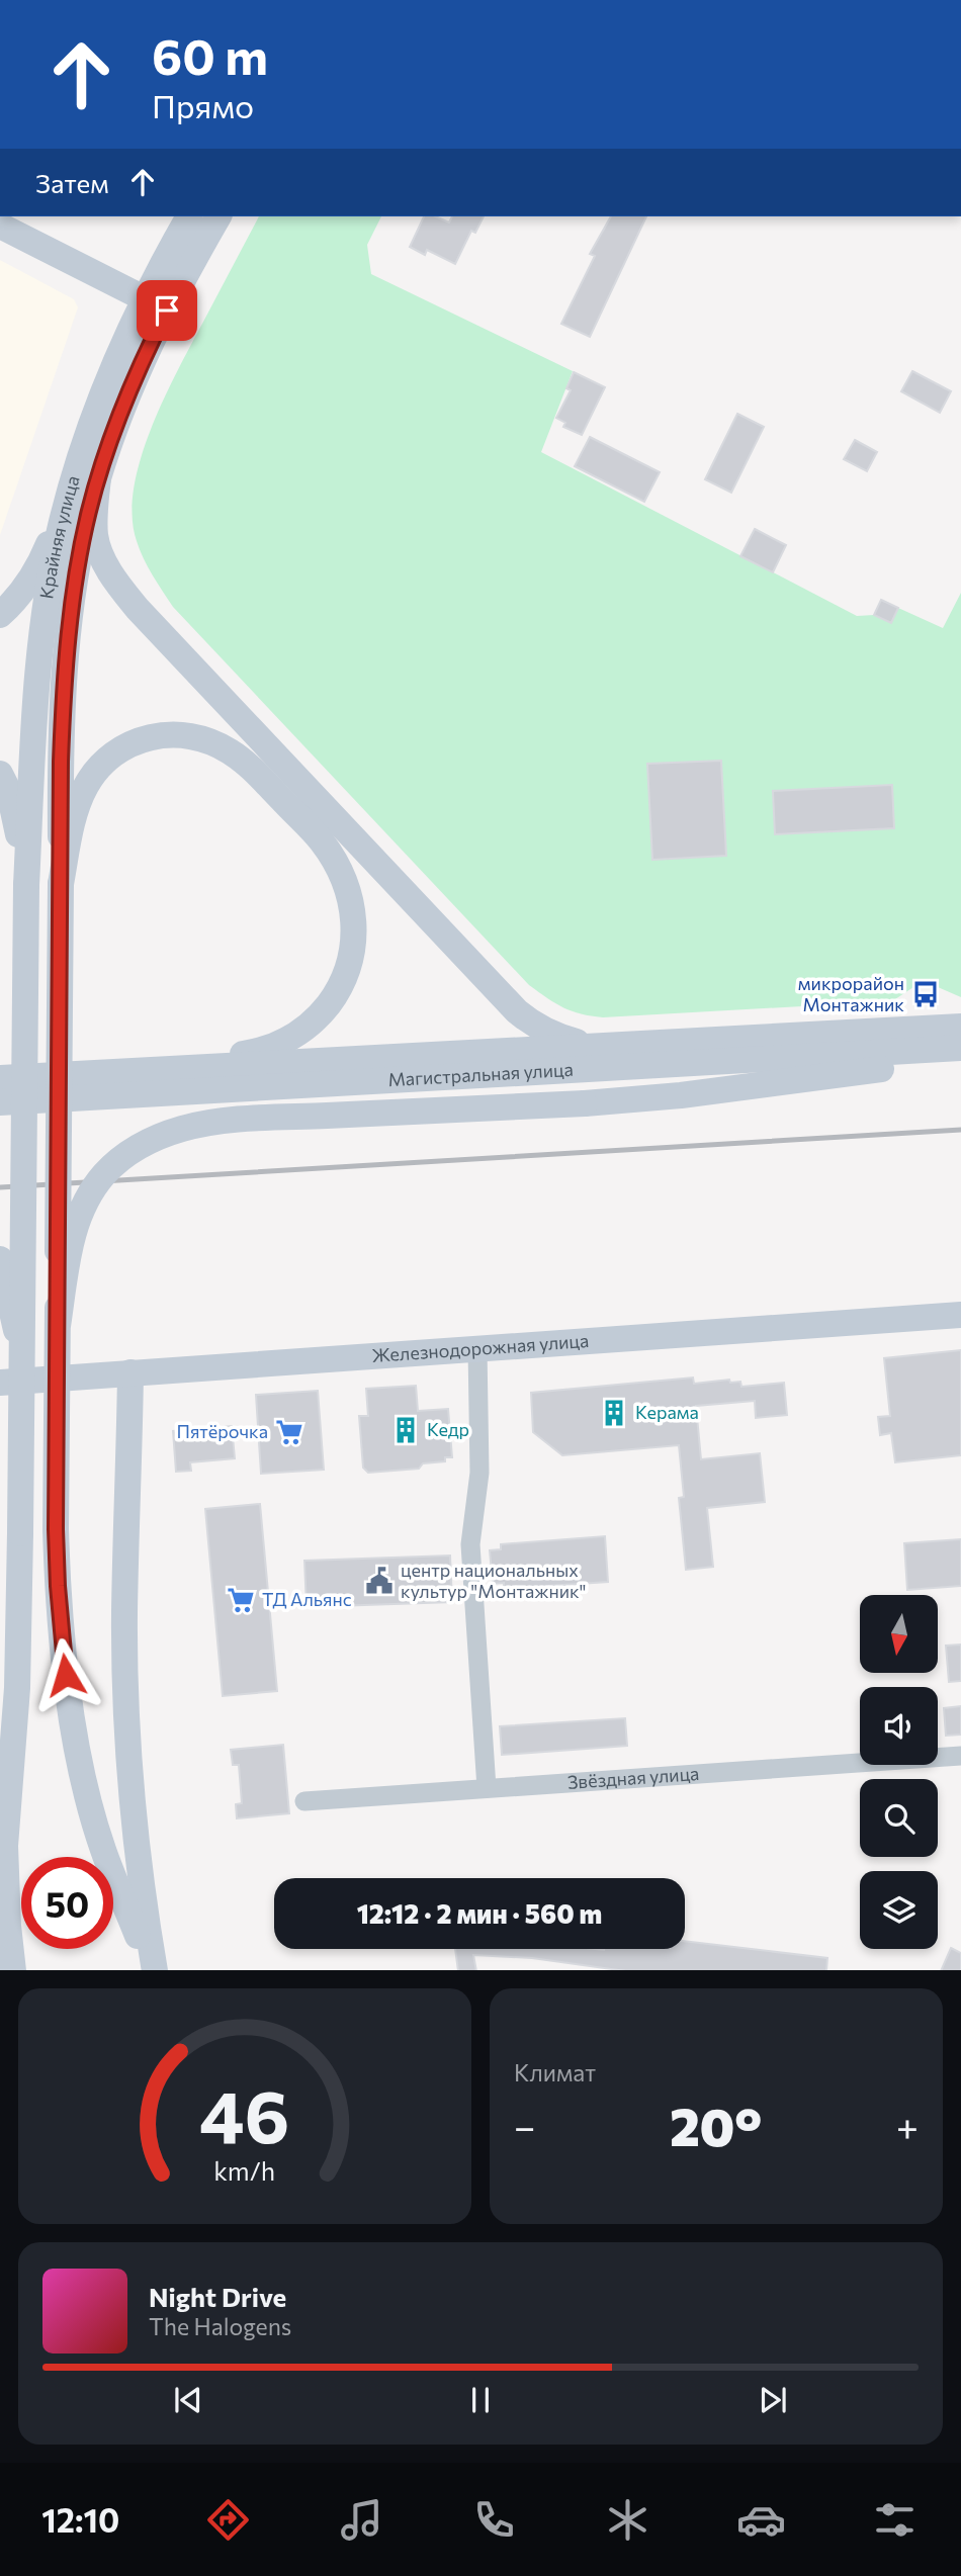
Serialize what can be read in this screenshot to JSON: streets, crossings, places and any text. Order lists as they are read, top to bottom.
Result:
{
  "streets": {
    "main road": ["Крайняя улица", "Магистральная улица", "Железнодорожная улица"],
    "street": ["Звёздная улица"]
  },
  "places": {
    "bus stop": ["микрорайон Монтажник"],
    "building": ["Керама", "Кедр"],
    "supermarket": ["Пятёрочка", "ТД Альянс"],
    "public building": ["центр национальных культур \"Монтажник\""]
  },
  "north": "bottom",
  "page": {
    "turn": ["60 m", "Прямо"],
    "then": "Затем",
    "limit": "50",
    "trip": "12:12 · 2 мин · 560 m",
    "tile": "Климат",
    "heat": ["−", "20°", "+"],
    "song": ["Night Drive", "The Halogens"],
    "tabs": "12:10",
    "gauge": ["46", "km/h"]
  }
}
